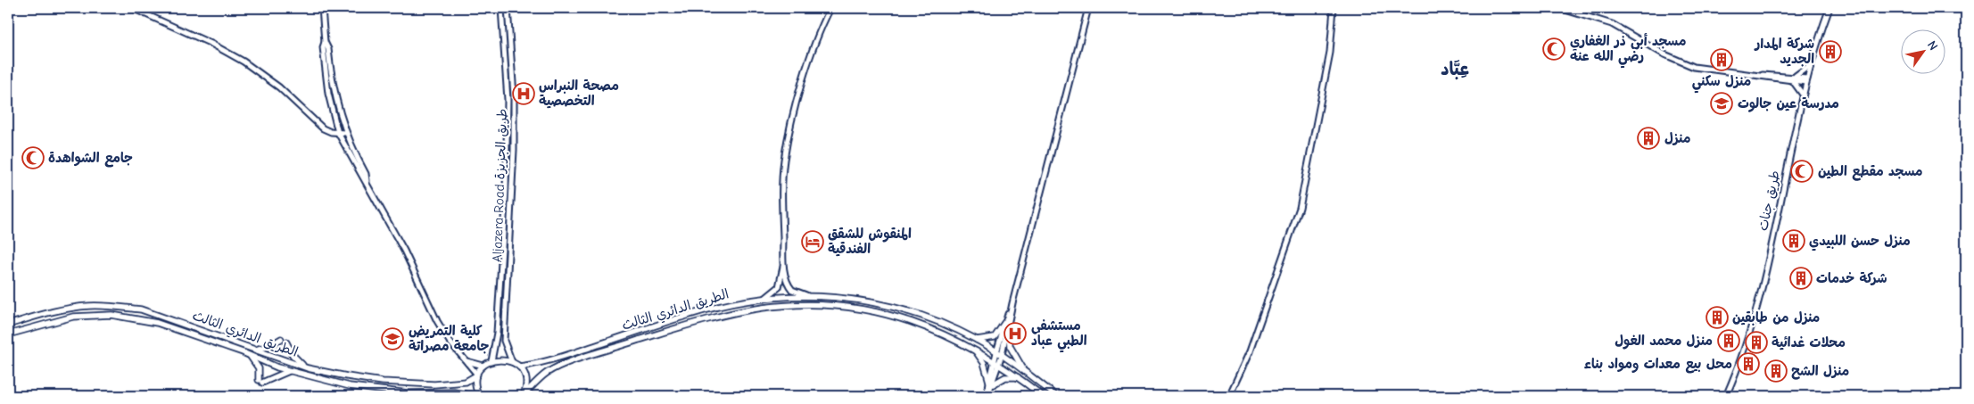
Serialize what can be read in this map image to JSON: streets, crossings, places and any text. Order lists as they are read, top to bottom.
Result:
{
  "streets": {
    "main road": ["الطريق الدائري الثالث"],
    "street": ["Aljazera Road طريق الجزيزة", "طريق جنات"]
  },
  "districts": ["عِبَّاد"],
  "places": {
    "mosque": ["مسجد أبي ذر الغفاري رضي الله عنه", "جامع الشواهدة", "مسجد مقطع الطين"],
    "building": [
      "شركة المدار الجديد",
      "منزل سكني",
      "منزل",
      "منزل حسن اللبيدي",
      "شركة خدمات",
      "منزل من طابقين",
      "منزل محمد الغول",
      "محلات غدائية",
      "محل بيع معدات ومواد بناء",
      "منزل الشح"
    ],
    "hospital": ["مصحة النبراس التخصصية", "مستشفى الطبي عباد"],
    "school or university": ["مدرسة عين جالوت", "كلية التمريض جامعة مصراتة"],
    "hotel": ["المنقوش للشقق الفندقية"]
  },
  "north": "top right"
}
